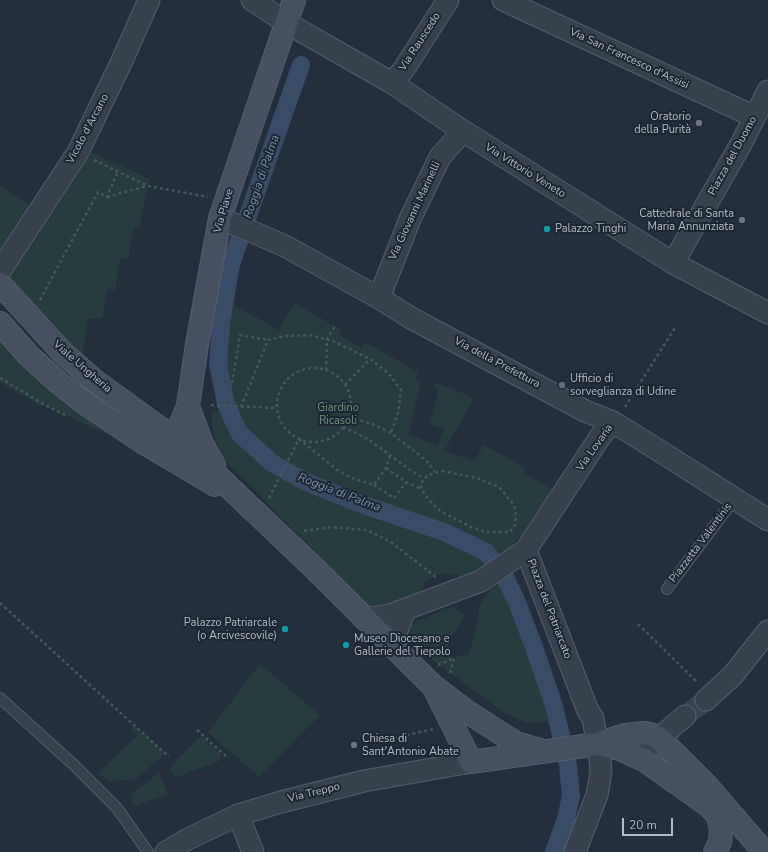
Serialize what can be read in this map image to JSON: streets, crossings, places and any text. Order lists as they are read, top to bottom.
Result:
{
  "streets": {
    "street": [
      "Via Rauscedo",
      "Via San Francesco d'Assisi",
      "Vicolo d'Arcano",
      "Piazza del Duomo",
      "Via Vittorio Veneto",
      "Via Piave",
      "Via Giovanni Marinelli",
      "Via della Prefettura",
      "Viale Ungheria",
      "Via Lovaria",
      "Piazza del Patriarcato",
      "Via Treppo"
    ],
    "lane": ["Piazzetta Valentinis"]
  },
  "crossings": [
    ["Via Rauscedo", "Via Vittorio Veneto"],
    ["Via San Francesco d'Assisi", "Piazza del Duomo"],
    ["Piazza del Duomo", "Via Vittorio Veneto"],
    ["Via Vittorio Veneto", "Via Piave"],
    ["Via Vittorio Veneto", "Via Giovanni Marinelli"],
    ["Via Piave", "Via della Prefettura"],
    ["Via Piave", "Viale Ungheria"],
    ["Via Giovanni Marinelli", "Via della Prefettura"],
    ["Via della Prefettura", "Via Lovaria"],
    ["Via della Prefettura", "Piazzetta Valentinis"],
    ["Via Lovaria", "Piazza del Patriarcato"]
  ],
  "water": ["Roggia di Palma"],
  "parks": ["Giardino Ricasoli"],
  "places": [
    "Oratorio della Purità",
    "Cattedrale di Santa Maria Annunziata",
    "Palazzo Tinghi",
    "Ufficio di sorveglianza di Udine",
    "Palazzo Patriarcale (o Arcivescovile)",
    "Museo Diocesano e Gallerie del Tiepolo",
    "Chiesa di Sant'Antonio Abate"
  ],
  "scale_bar": "20 m"
}
